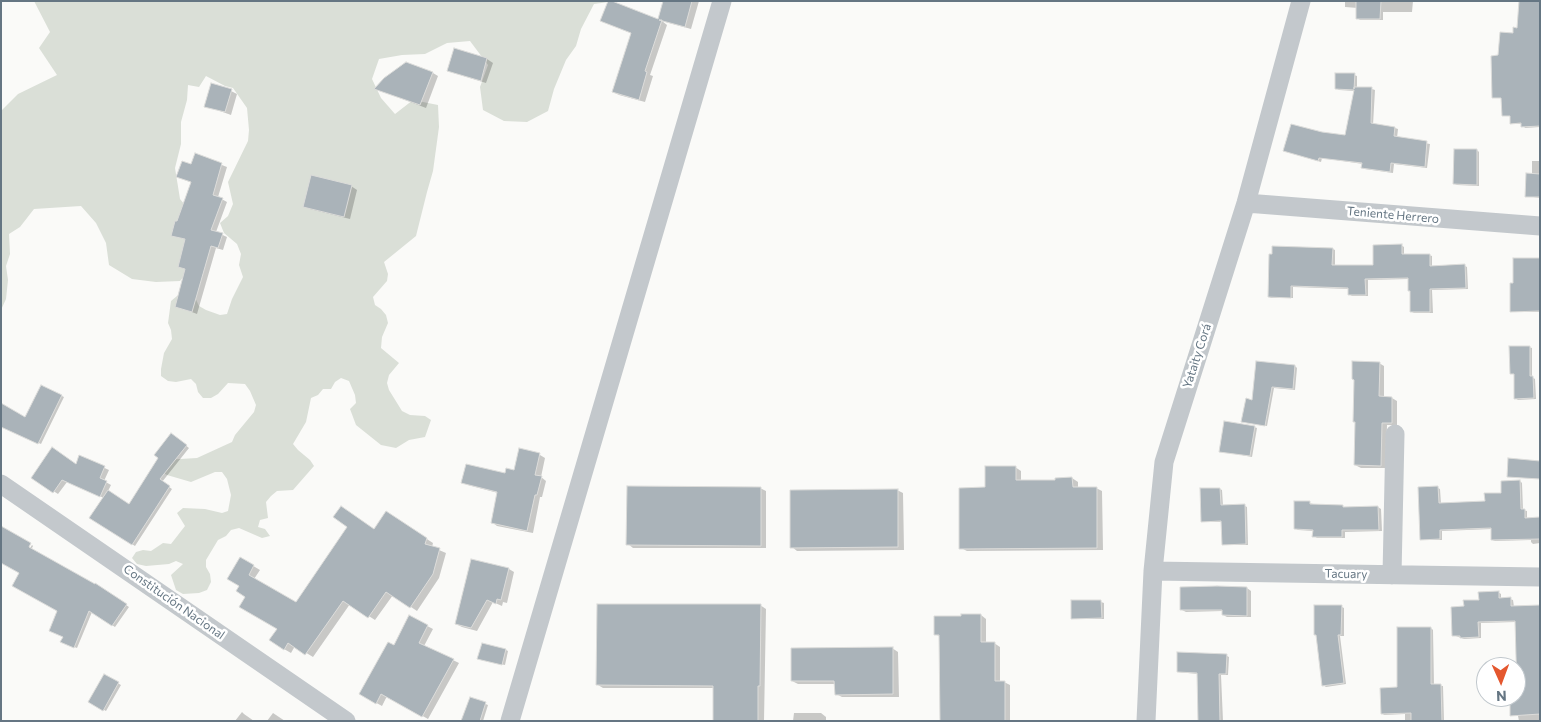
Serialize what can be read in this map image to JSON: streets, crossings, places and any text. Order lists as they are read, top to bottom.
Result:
{
  "streets": {
    "street": [
      "Teniente Herrero",
      "Yataity Corá",
      "Tacuary",
      "Constitución Nacional"
    ]
  },
  "crossings": [
    ["Teniente Herrero", "Yataity Corá"],
    ["Yataity Corá", "Tacuary"]
  ],
  "north": "bottom"
}
